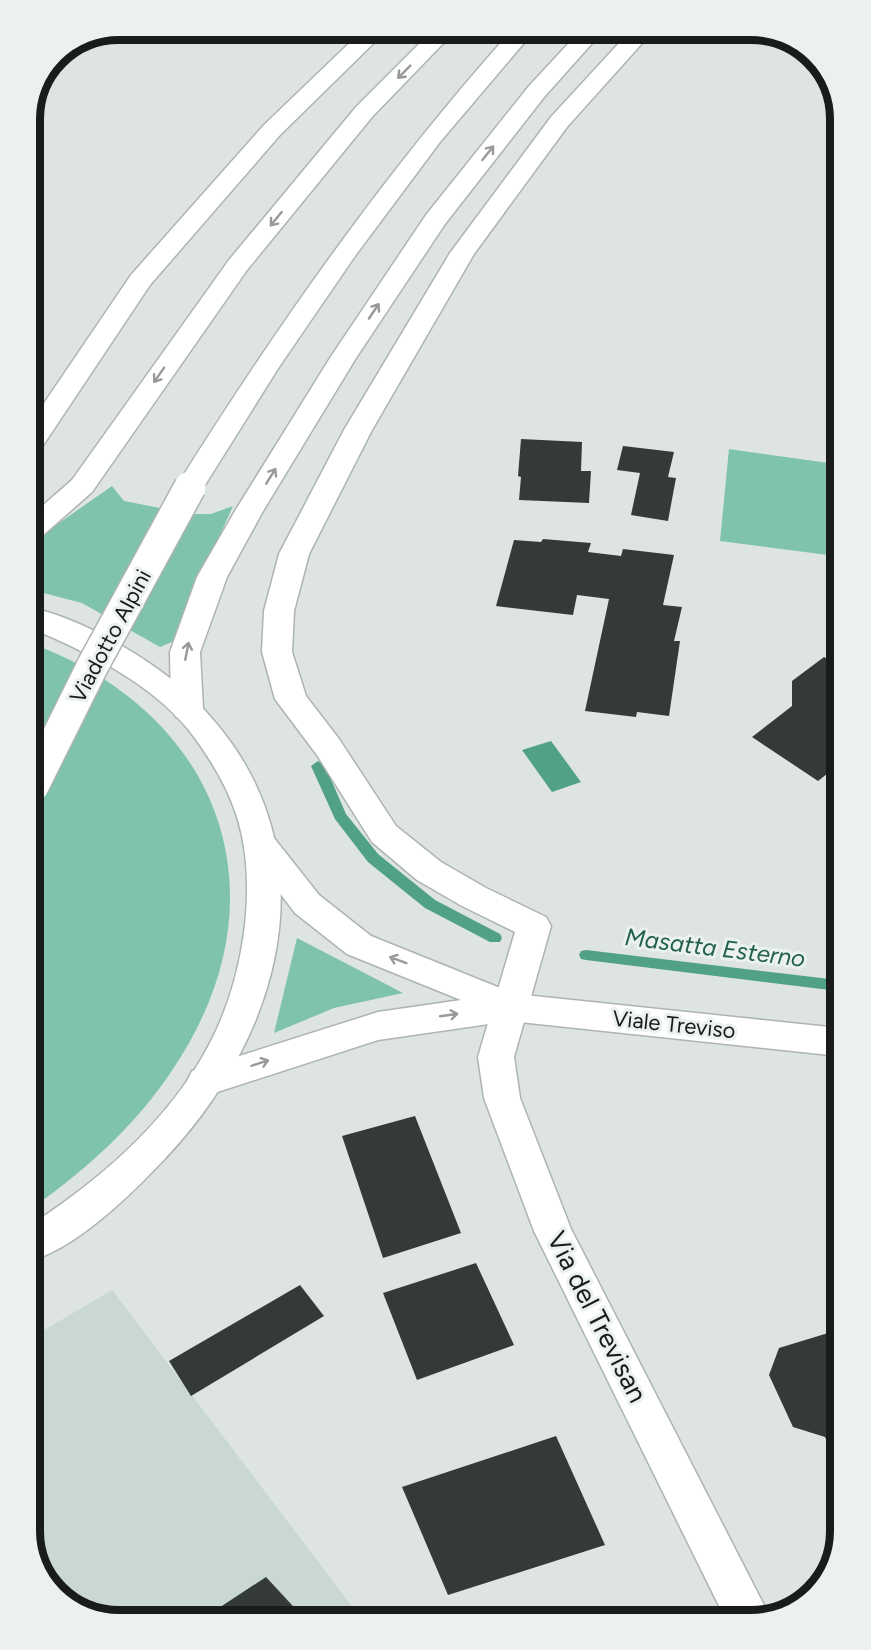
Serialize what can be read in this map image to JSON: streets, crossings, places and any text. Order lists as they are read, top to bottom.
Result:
{
  "streets": {
    "main road": ["Viadotto Alpini", "Viale Treviso", "Via del Trevisan"]
  },
  "crossings": [
    ["Viale Treviso", "Via del Trevisan"]
  ],
  "water": ["Masatta Esterno"]
}
